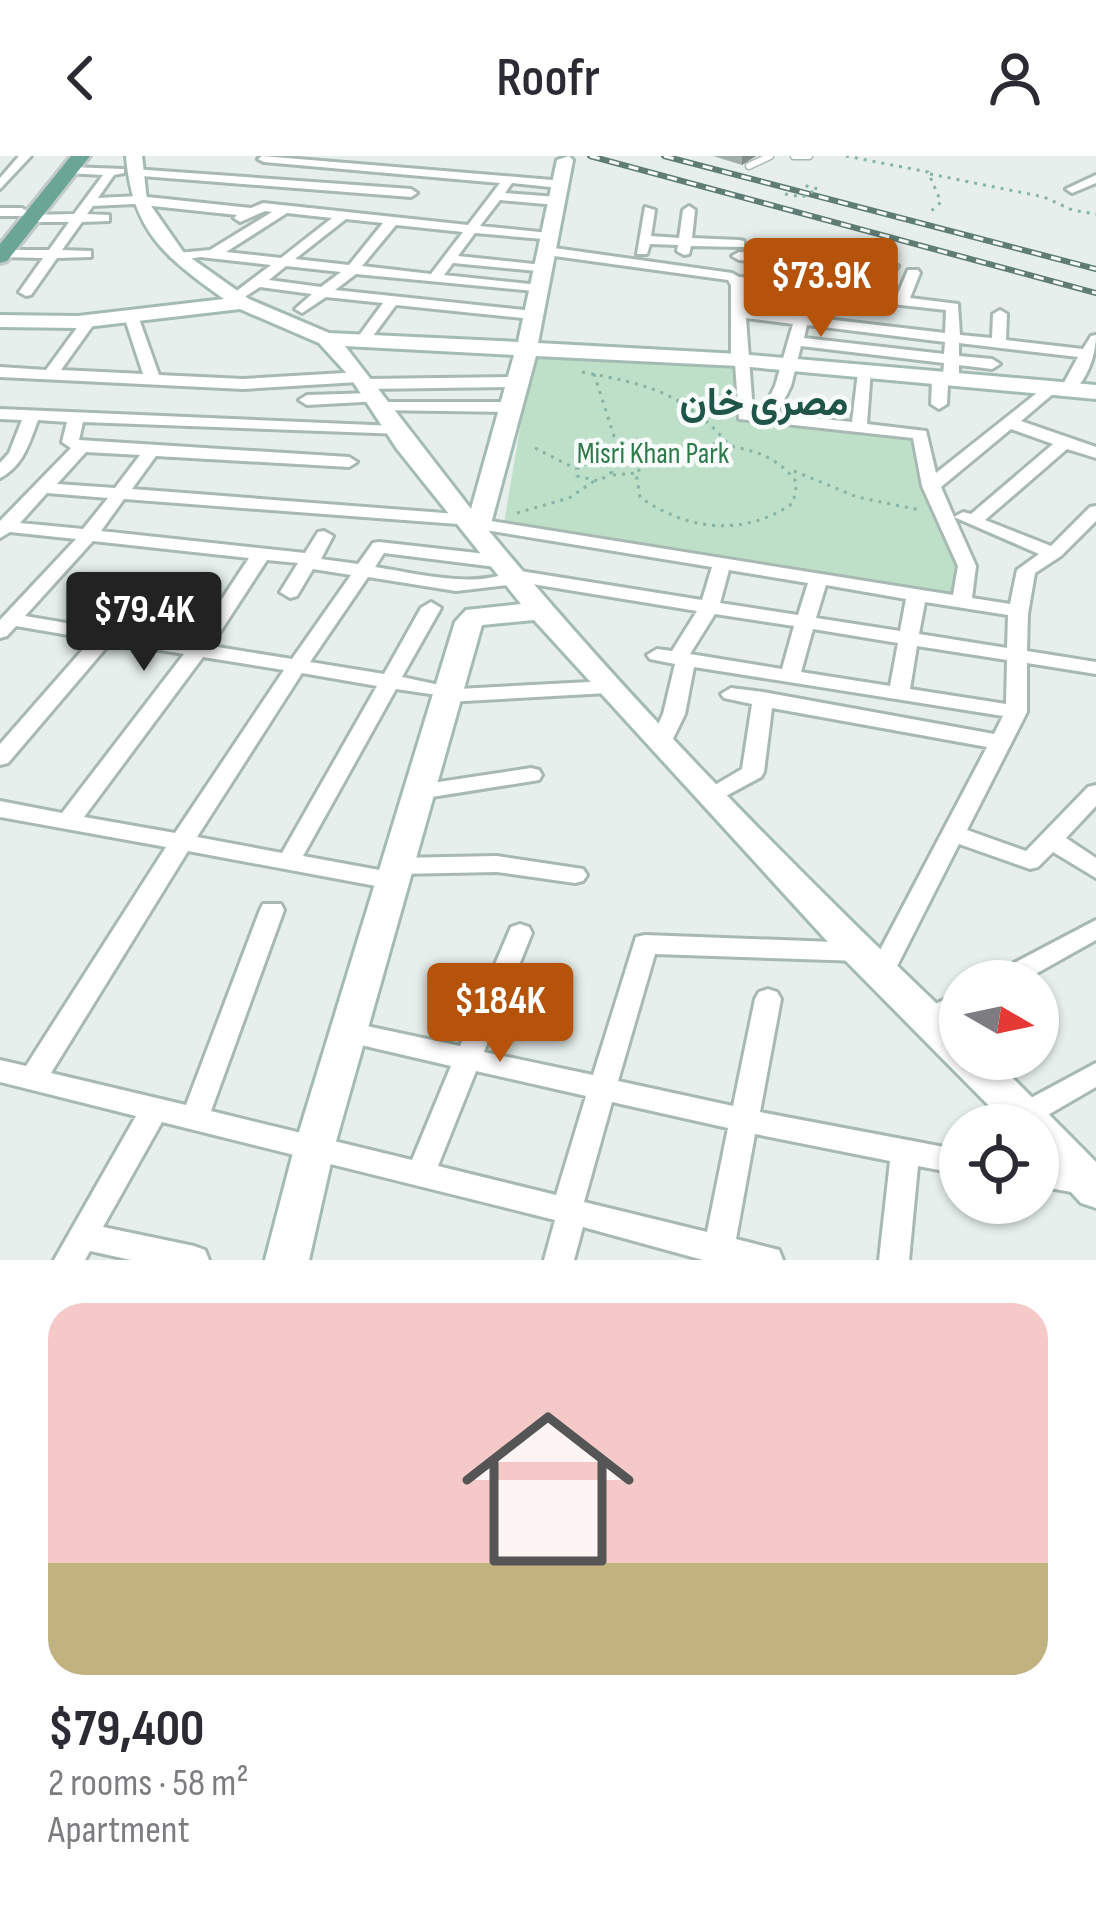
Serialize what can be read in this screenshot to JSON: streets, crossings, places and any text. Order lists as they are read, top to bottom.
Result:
{
  "districts": ["مصری خان"],
  "parks": ["Misri Khan Park"],
  "north": "right",
  "page": {
    "header": "Roofr",
    "price": ["$73.9K", "$79.4K", "$184K"],
    "list": [
      {
        "name": "$79,400",
        "note": "2 rooms · 58 m² · Apartment"
      }
    ]
  }
}
